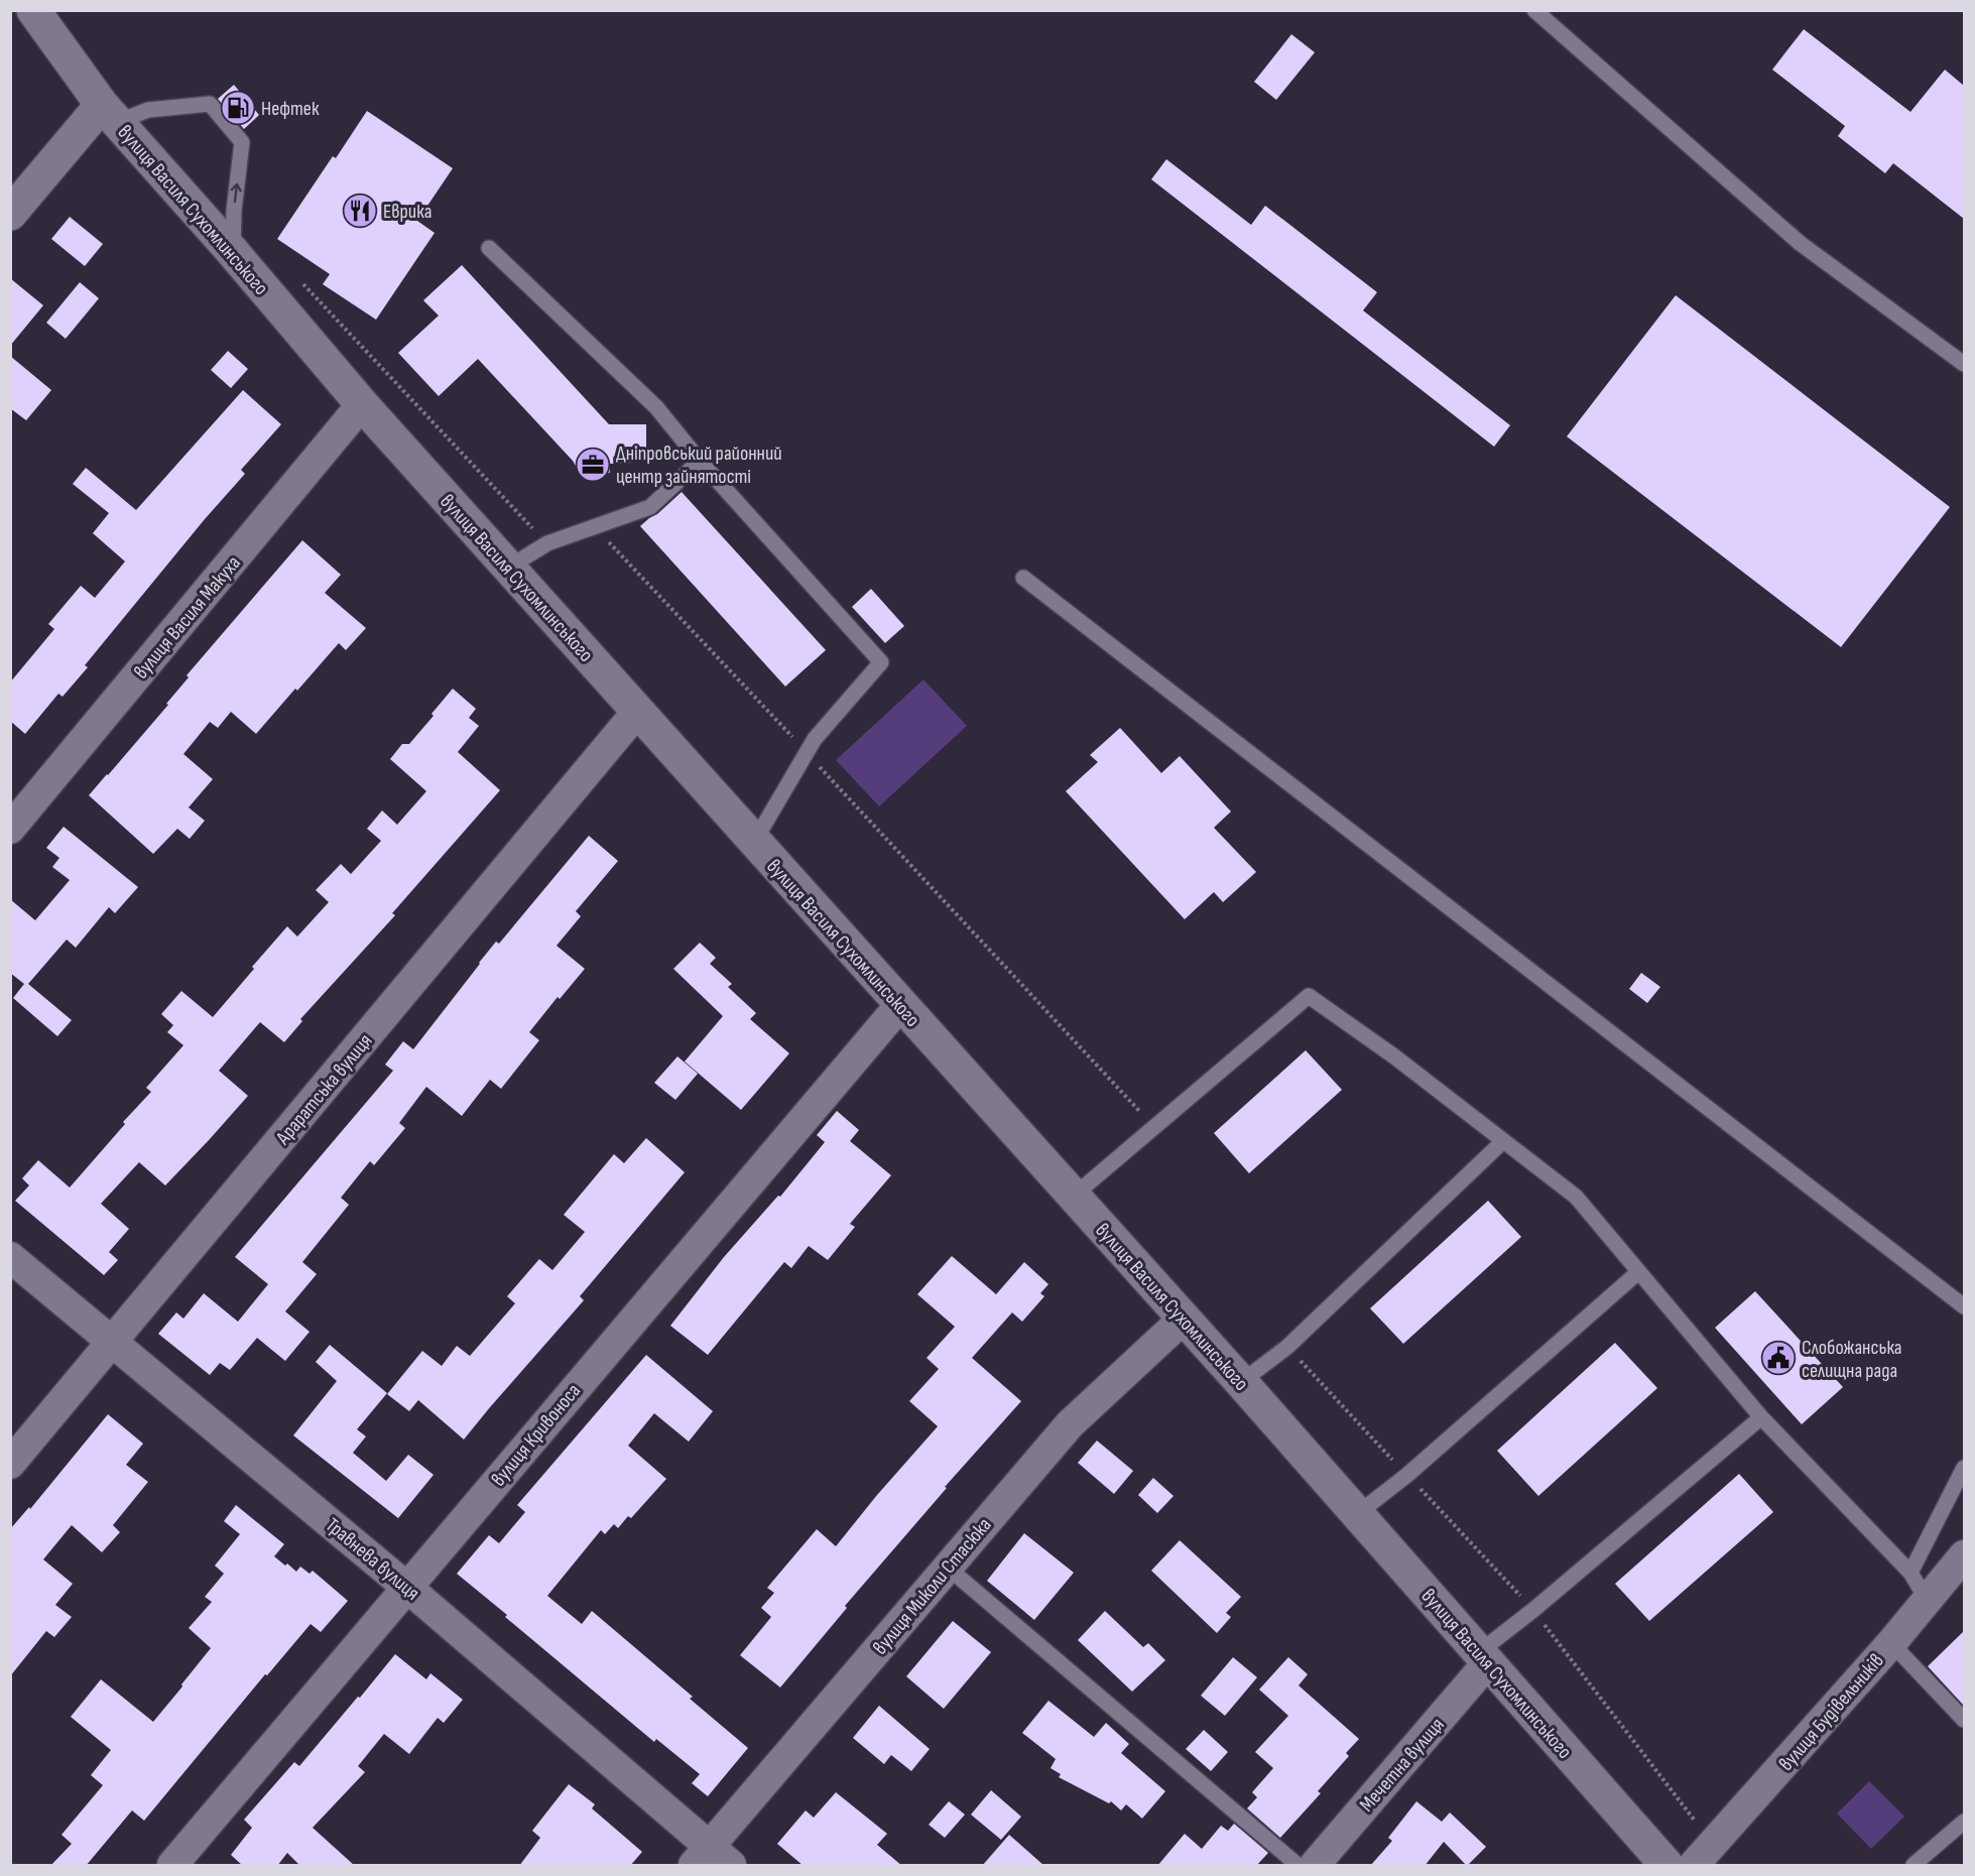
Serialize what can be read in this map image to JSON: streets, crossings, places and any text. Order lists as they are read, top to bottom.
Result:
{
  "streets": {
    "main road": ["вулиця Василя Сухомлинського"],
    "street": [
      "вулиця Василя Макуха",
      "Араратська вулиця",
      "вулиця Кривоноса",
      "Травнева вулиця",
      "вулиця Миколи Стасюка",
      "вулиця Будівельників",
      "Мечетна вулиця"
    ]
  },
  "crossings": [
    ["вулиця Василя Сухомлинського", "вулиця Василя Макуха"],
    ["вулиця Василя Сухомлинського", "Араратська вулиця"],
    ["вулиця Василя Сухомлинського", "вулиця Кривоноса"],
    ["вулиця Василя Сухомлинського", "вулиця Миколи Стасюка"],
    ["вулиця Василя Сухомлинського", "Мечетна вулиця"],
    ["Араратська вулиця", "Травнева вулиця"],
    ["вулиця Кривоноса", "Травнева вулиця"],
    ["Травнева вулиця", "вулиця Миколи Стасюка"]
  ],
  "places": {
    "fuel station": ["Нефтек"],
    "restaurant": ["Еврика"],
    "office": ["Дніпровський районний центр зайнятості"],
    "public building": ["Слобожанська селищна рада"]
  }
}
